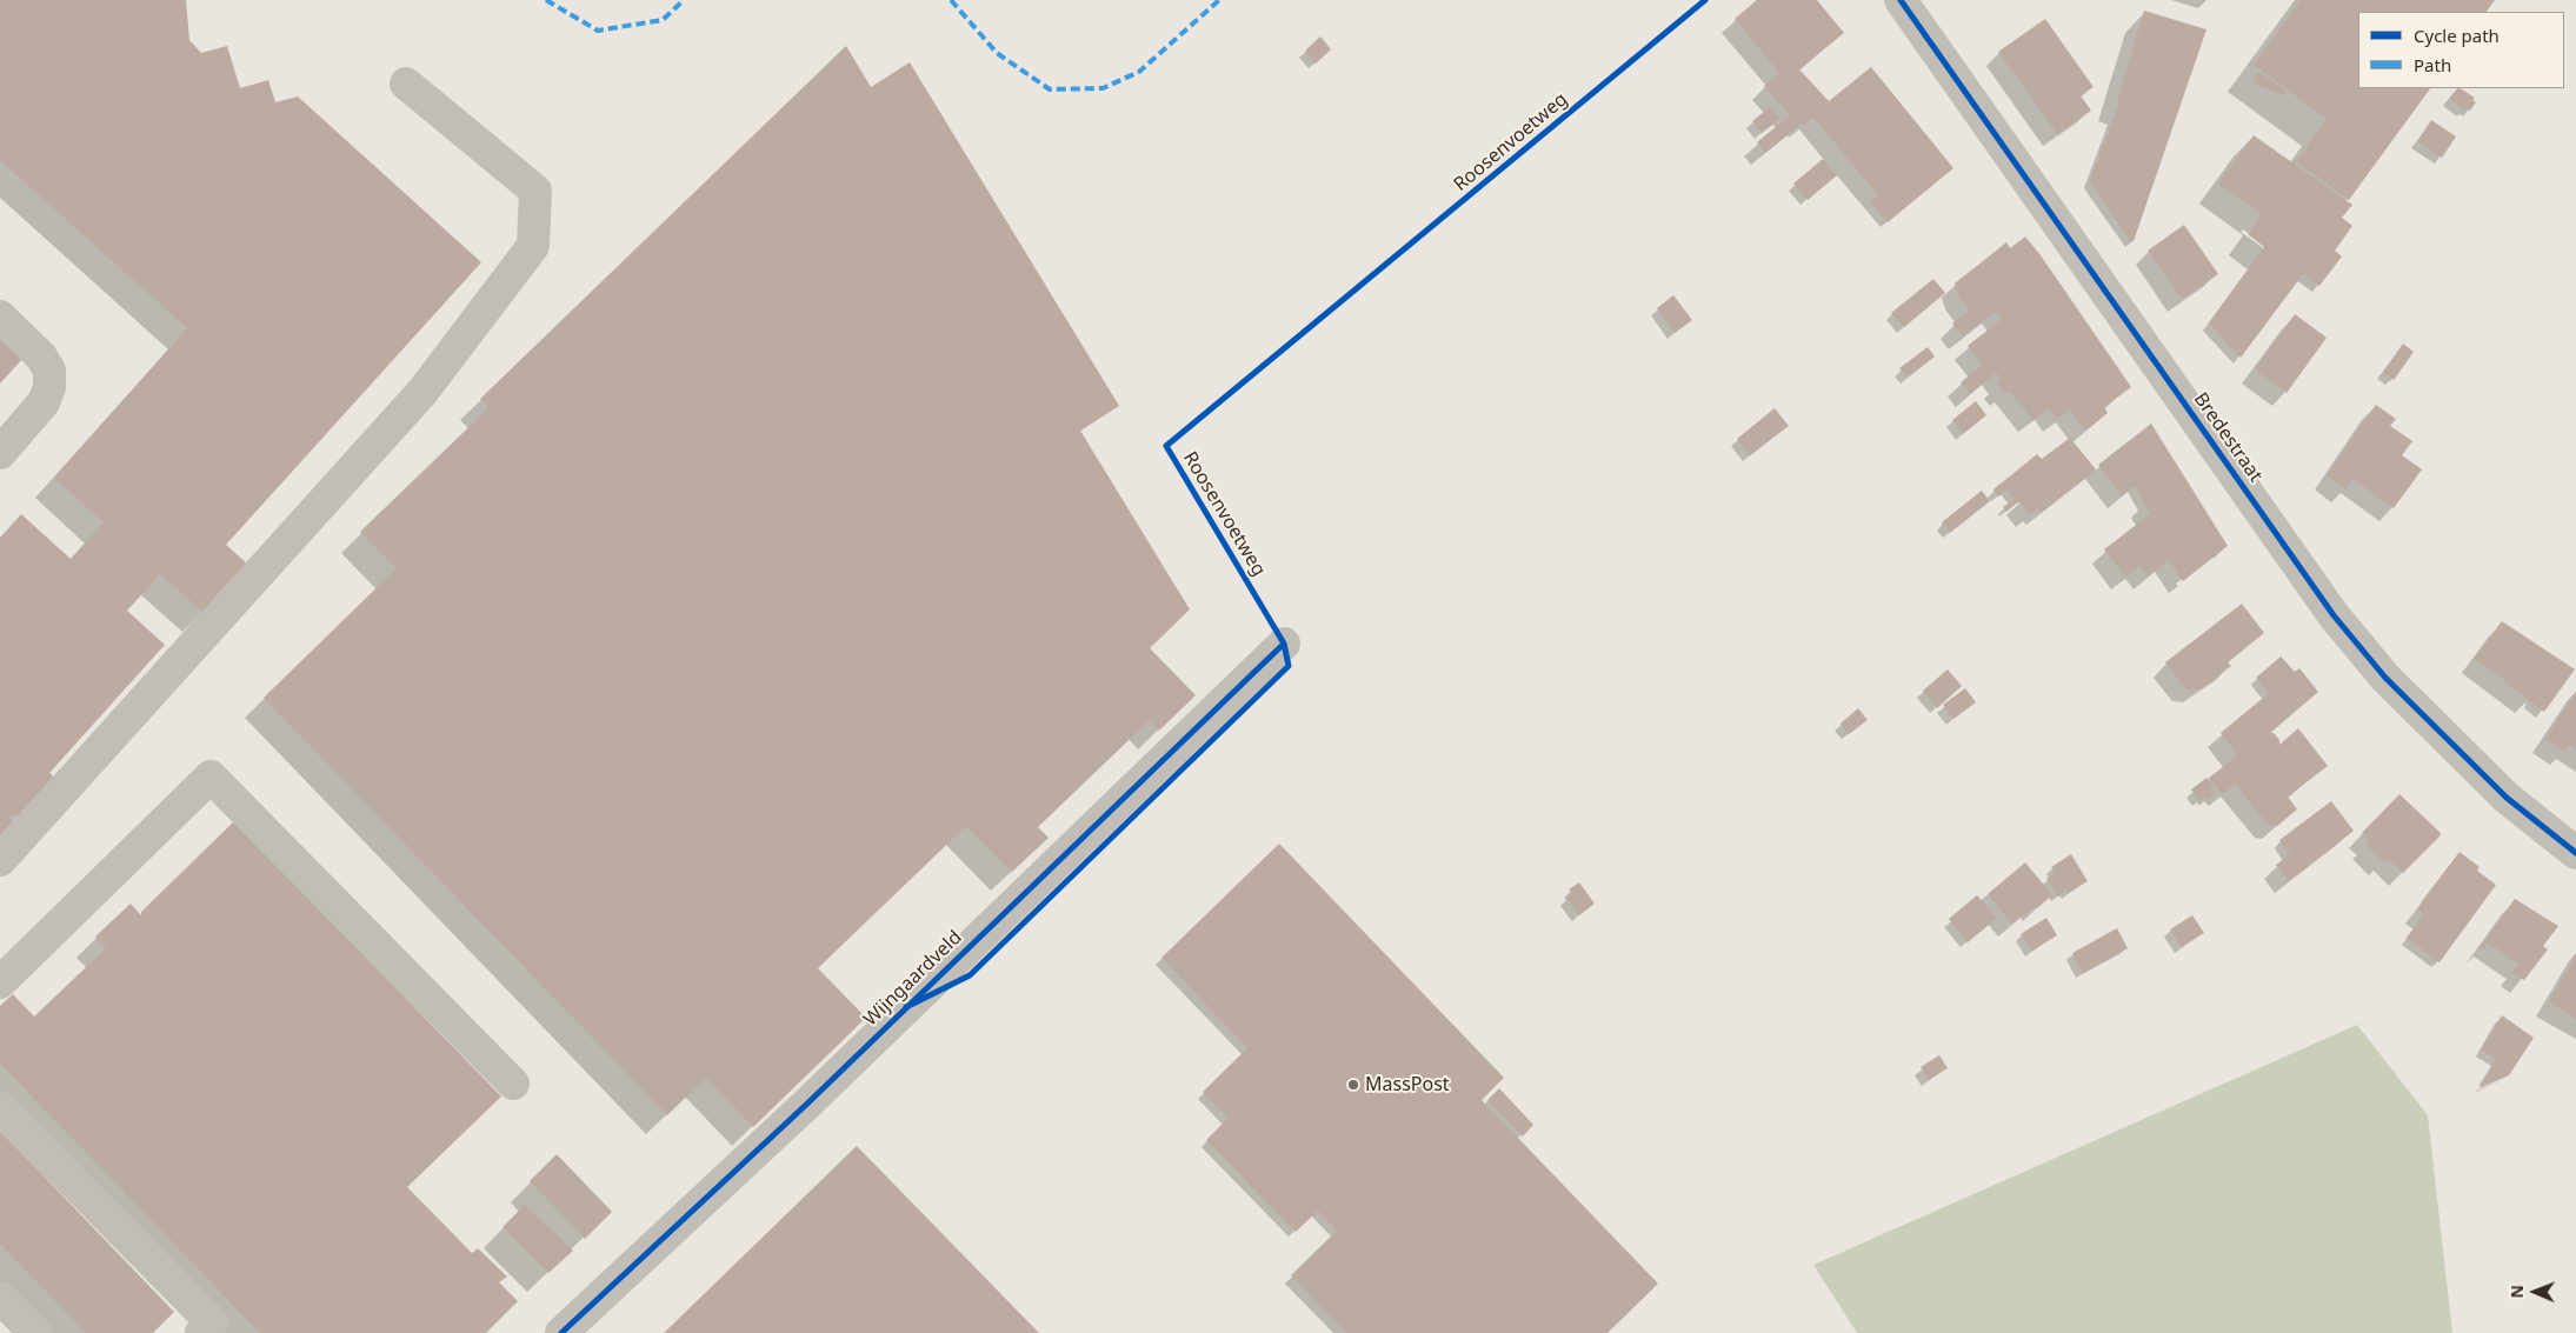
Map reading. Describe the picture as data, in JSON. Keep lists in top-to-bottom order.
{
  "streets": {
    "street": ["Bredestraat", "Wijngaardveld"],
    "cycle path": ["Roosenvoetweg"]
  },
  "places": ["MassPost"],
  "legend": ["Cycle path", "Path"],
  "north": "left"
}
